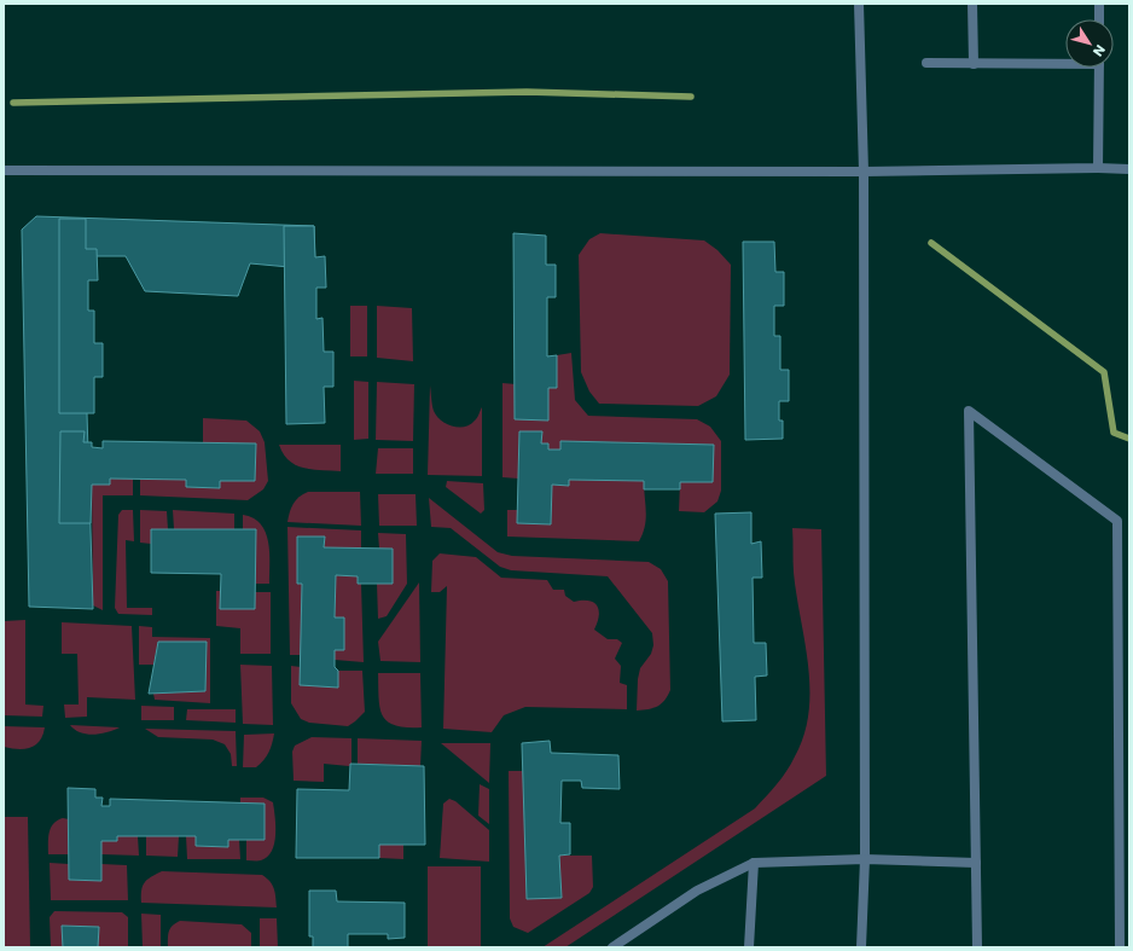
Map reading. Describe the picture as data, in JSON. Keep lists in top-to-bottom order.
{
  "north": "bottom right"
}
